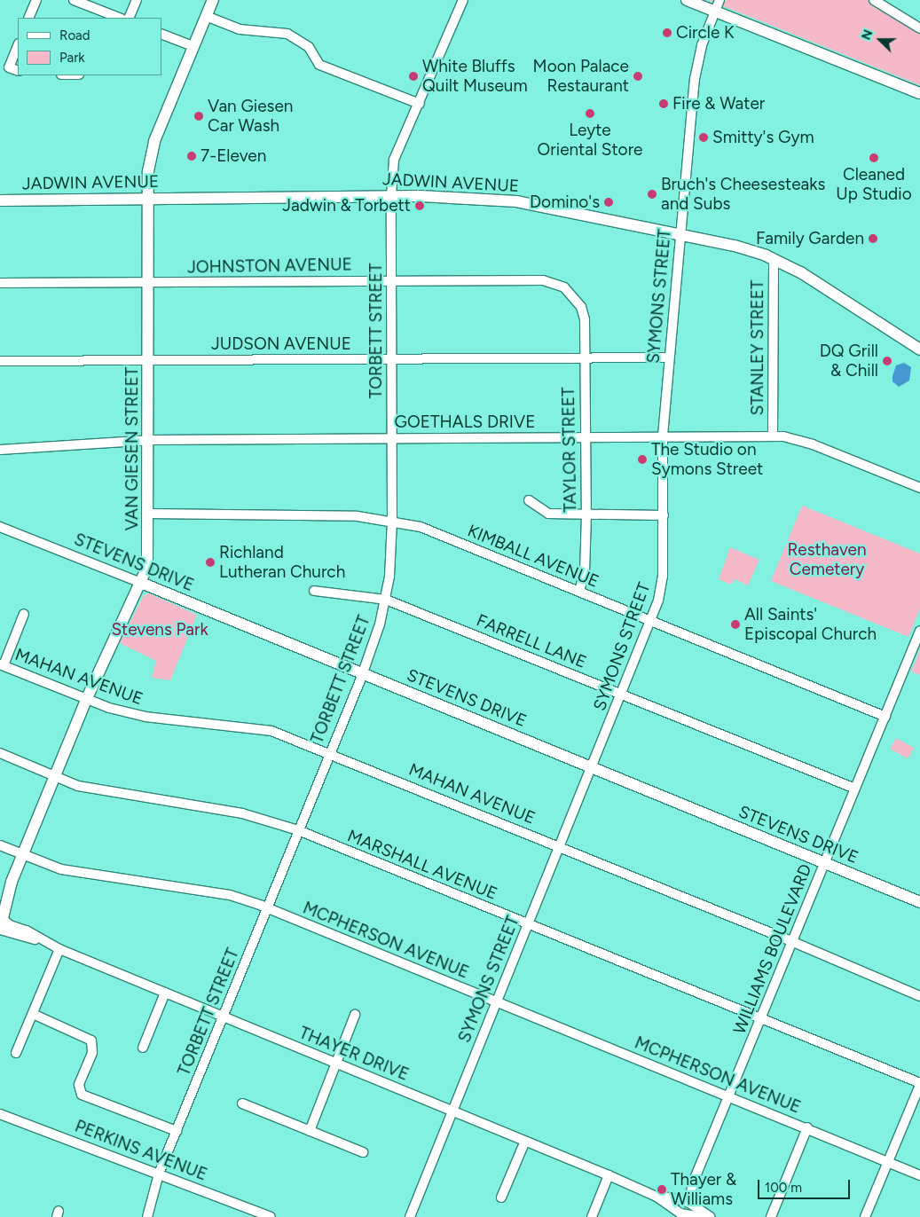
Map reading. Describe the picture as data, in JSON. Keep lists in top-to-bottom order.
{
  "streets": {
    "main road": ["JADWIN AVENUE", "VAN GIESEN STREET", "STEVENS DRIVE"],
    "street": [
      "JOHNSTON AVENUE",
      "SYMONS STREET",
      "TORBETT STREET",
      "JUDSON AVENUE",
      "STANLEY STREET",
      "GOETHALS DRIVE",
      "TAYLOR STREET",
      "KIMBALL AVENUE",
      "FARRELL LANE",
      "MAHAN AVENUE",
      "MARSHALL AVENUE",
      "MCPHERSON AVENUE",
      "WILLIAMS BOULEVARD",
      "THAYER DRIVE",
      "PERKINS AVENUE"
    ]
  },
  "crossings": [
    ["JADWIN AVENUE", "SYMONS STREET"],
    ["JADWIN AVENUE", "TORBETT STREET"],
    ["JADWIN AVENUE", "STANLEY STREET"],
    ["JADWIN AVENUE", "VAN GIESEN STREET"],
    ["JOHNSTON AVENUE", "TORBETT STREET"],
    ["JOHNSTON AVENUE", "VAN GIESEN STREET"],
    ["JOHNSTON AVENUE", "TAYLOR STREET"],
    ["SYMONS STREET", "JUDSON AVENUE"],
    ["SYMONS STREET", "GOETHALS DRIVE"],
    ["SYMONS STREET", "KIMBALL AVENUE"],
    ["SYMONS STREET", "STEVENS DRIVE"],
    ["SYMONS STREET", "FARRELL LANE"],
    ["SYMONS STREET", "MAHAN AVENUE"],
    ["SYMONS STREET", "MARSHALL AVENUE"],
    ["SYMONS STREET", "MCPHERSON AVENUE"],
    ["SYMONS STREET", "THAYER DRIVE"],
    ["TORBETT STREET", "JUDSON AVENUE"],
    ["TORBETT STREET", "GOETHALS DRIVE"],
    ["TORBETT STREET", "KIMBALL AVENUE"],
    ["TORBETT STREET", "STEVENS DRIVE"],
    ["TORBETT STREET", "FARRELL LANE"],
    ["TORBETT STREET", "MAHAN AVENUE"],
    ["TORBETT STREET", "MARSHALL AVENUE"],
    ["TORBETT STREET", "MCPHERSON AVENUE"],
    ["TORBETT STREET", "THAYER DRIVE"],
    ["TORBETT STREET", "PERKINS AVENUE"],
    ["JUDSON AVENUE", "VAN GIESEN STREET"],
    ["JUDSON AVENUE", "TAYLOR STREET"],
    ["STANLEY STREET", "GOETHALS DRIVE"],
    ["GOETHALS DRIVE", "VAN GIESEN STREET"],
    ["GOETHALS DRIVE", "TAYLOR STREET"],
    ["VAN GIESEN STREET", "KIMBALL AVENUE"],
    ["VAN GIESEN STREET", "STEVENS DRIVE"],
    ["VAN GIESEN STREET", "MAHAN AVENUE"],
    ["VAN GIESEN STREET", "MARSHALL AVENUE"],
    ["VAN GIESEN STREET", "MCPHERSON AVENUE"],
    ["VAN GIESEN STREET", "THAYER DRIVE"],
    ["TAYLOR STREET", "KIMBALL AVENUE"],
    ["KIMBALL AVENUE", "WILLIAMS BOULEVARD"],
    ["STEVENS DRIVE", "WILLIAMS BOULEVARD"],
    ["FARRELL LANE", "WILLIAMS BOULEVARD"],
    ["MAHAN AVENUE", "WILLIAMS BOULEVARD"],
    ["MARSHALL AVENUE", "WILLIAMS BOULEVARD"],
    ["MCPHERSON AVENUE", "WILLIAMS BOULEVARD"],
    ["WILLIAMS BOULEVARD", "THAYER DRIVE"]
  ],
  "parks": ["Resthaven Cemetery", "Stevens Park"],
  "places": [
    "Circle K",
    "White Bluffs Quilt Museum",
    "Moon Palace Restaurant",
    "Fire & Water",
    "Leyte Oriental Store",
    "Van Giesen Car Wash",
    "Smitty's Gym",
    "7-Eleven",
    "Cleaned Up Studio",
    "Bruch's Cheesesteaks and Subs",
    "Domino's",
    "Jadwin & Torbett",
    "Family Garden",
    "DQ Grill & Chill",
    "The Studio on Symons Street",
    "Richland Lutheran Church",
    "All Saints' Episcopal Church",
    "Thayer & Williams"
  ],
  "legend": ["Road", "Park"],
  "scale_bar": "100 m",
  "north": "left"
}
